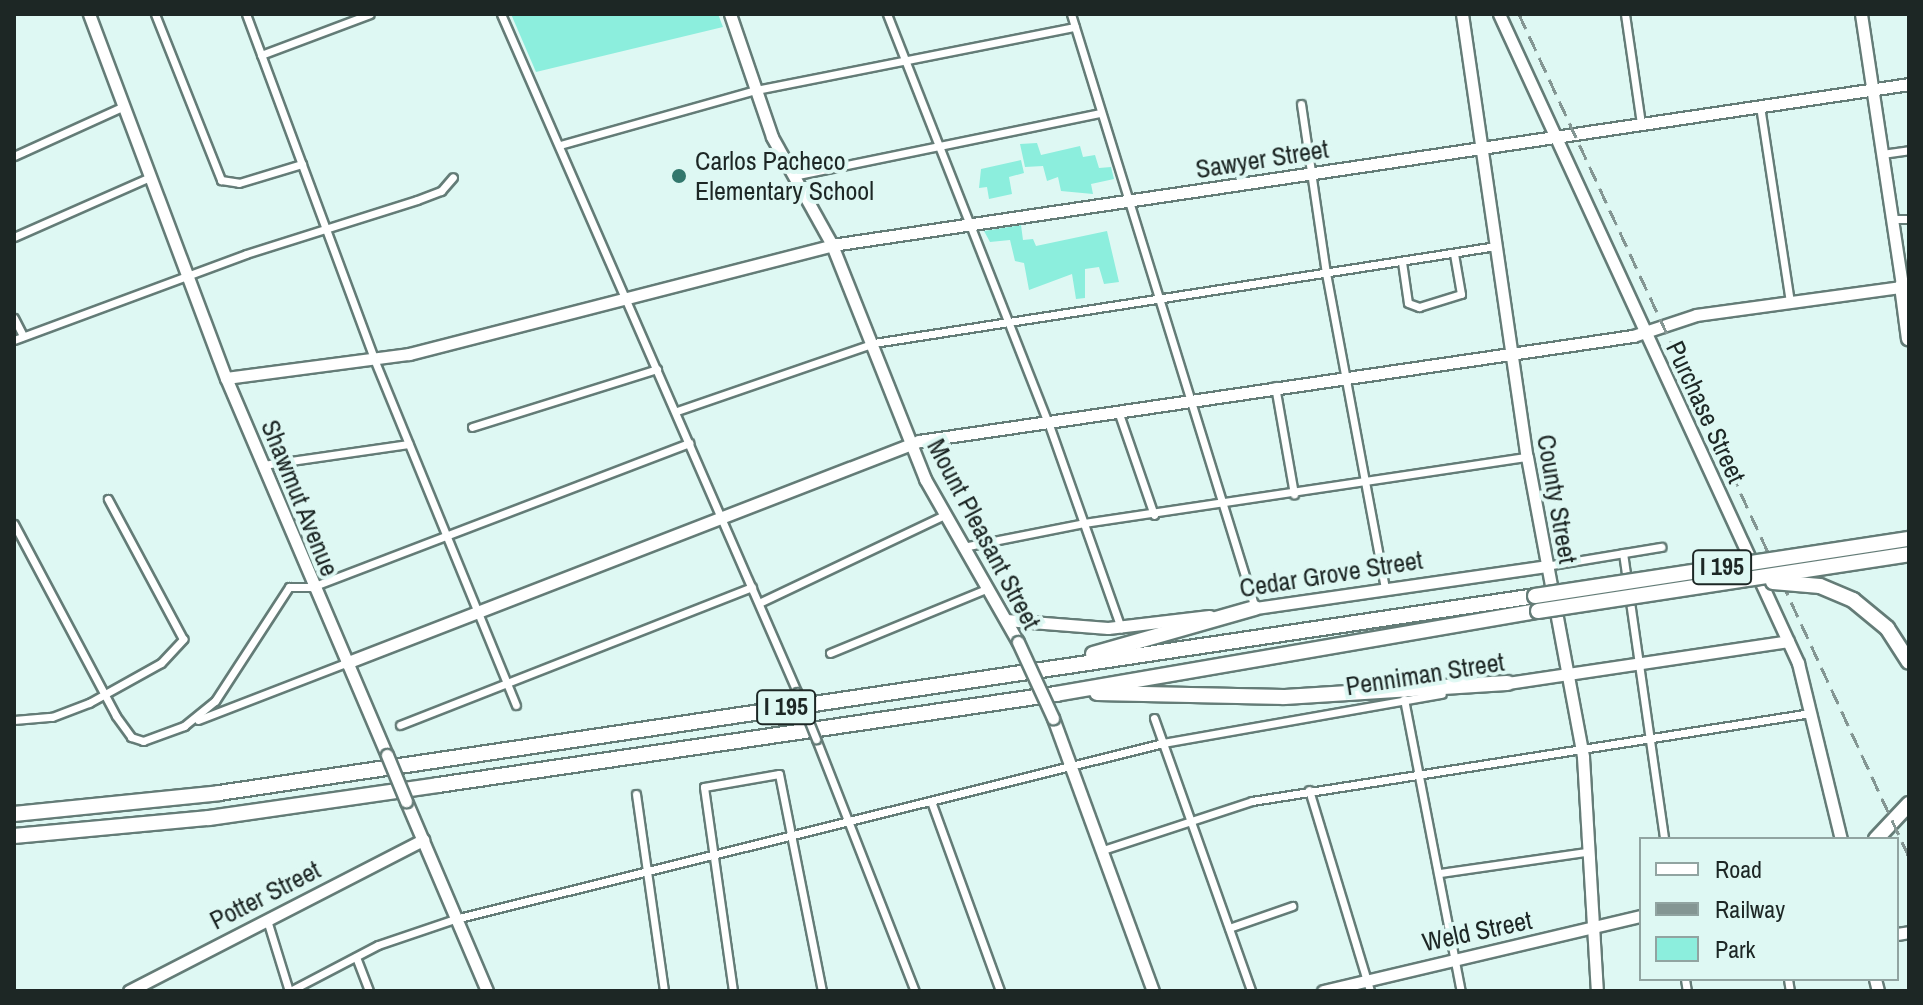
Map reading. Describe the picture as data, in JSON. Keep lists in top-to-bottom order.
{
  "streets": {
    "highway": ["I 195"],
    "main road": [
      "Sawyer Street",
      "Purchase Street",
      "Shawmut Avenue",
      "County Street",
      "Mount Pleasant Street",
      "Cedar Grove Street",
      "Penniman Street",
      "Potter Street",
      "Weld Street"
    ]
  },
  "crossings": [
    ["Sawyer Street", "Purchase Street"],
    ["Sawyer Street", "Shawmut Avenue"],
    ["Sawyer Street", "County Street"],
    ["Sawyer Street", "Mount Pleasant Street"],
    ["Purchase Street", "Penniman Street"],
    ["Shawmut Avenue", "Penniman Street"],
    ["Shawmut Avenue", "Potter Street"],
    ["County Street", "Cedar Grove Street"],
    ["County Street", "Penniman Street"],
    ["County Street", "Weld Street"],
    ["Mount Pleasant Street", "Cedar Grove Street"],
    ["Mount Pleasant Street", "Penniman Street"]
  ],
  "places": ["Carlos Pacheco Elementary School"],
  "legend": ["Road", "Railway", "Park"]
}
